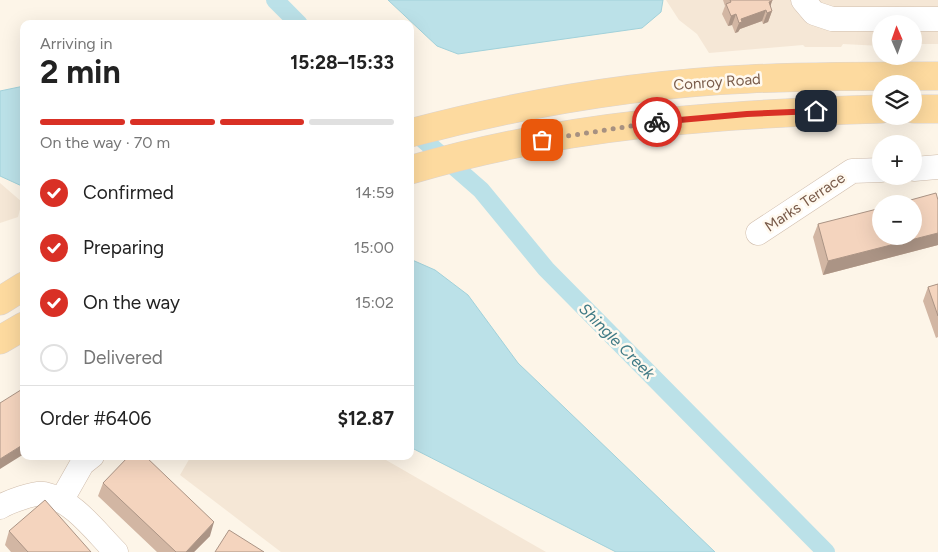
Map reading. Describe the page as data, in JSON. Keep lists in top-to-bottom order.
{
  "streets": {
    "main road": ["Conroy Road"],
    "lane": ["Marks Terrace"]
  },
  "water": ["Shingle Creek"],
  "north": "top",
  "page": {
    "map_buttons": ["+", "−"],
    "heading": ["2 min", "Arriving in", "15:28–15:33"],
    "panel": ["Order #6406", "$12.87"],
    "bar": "On the way · 70 m",
    "list": [
      ["Confirmed", "14:59"],
      ["Preparing", "15:00"],
      ["On the way", "15:02"],
      "Delivered"
    ]
  }
}
